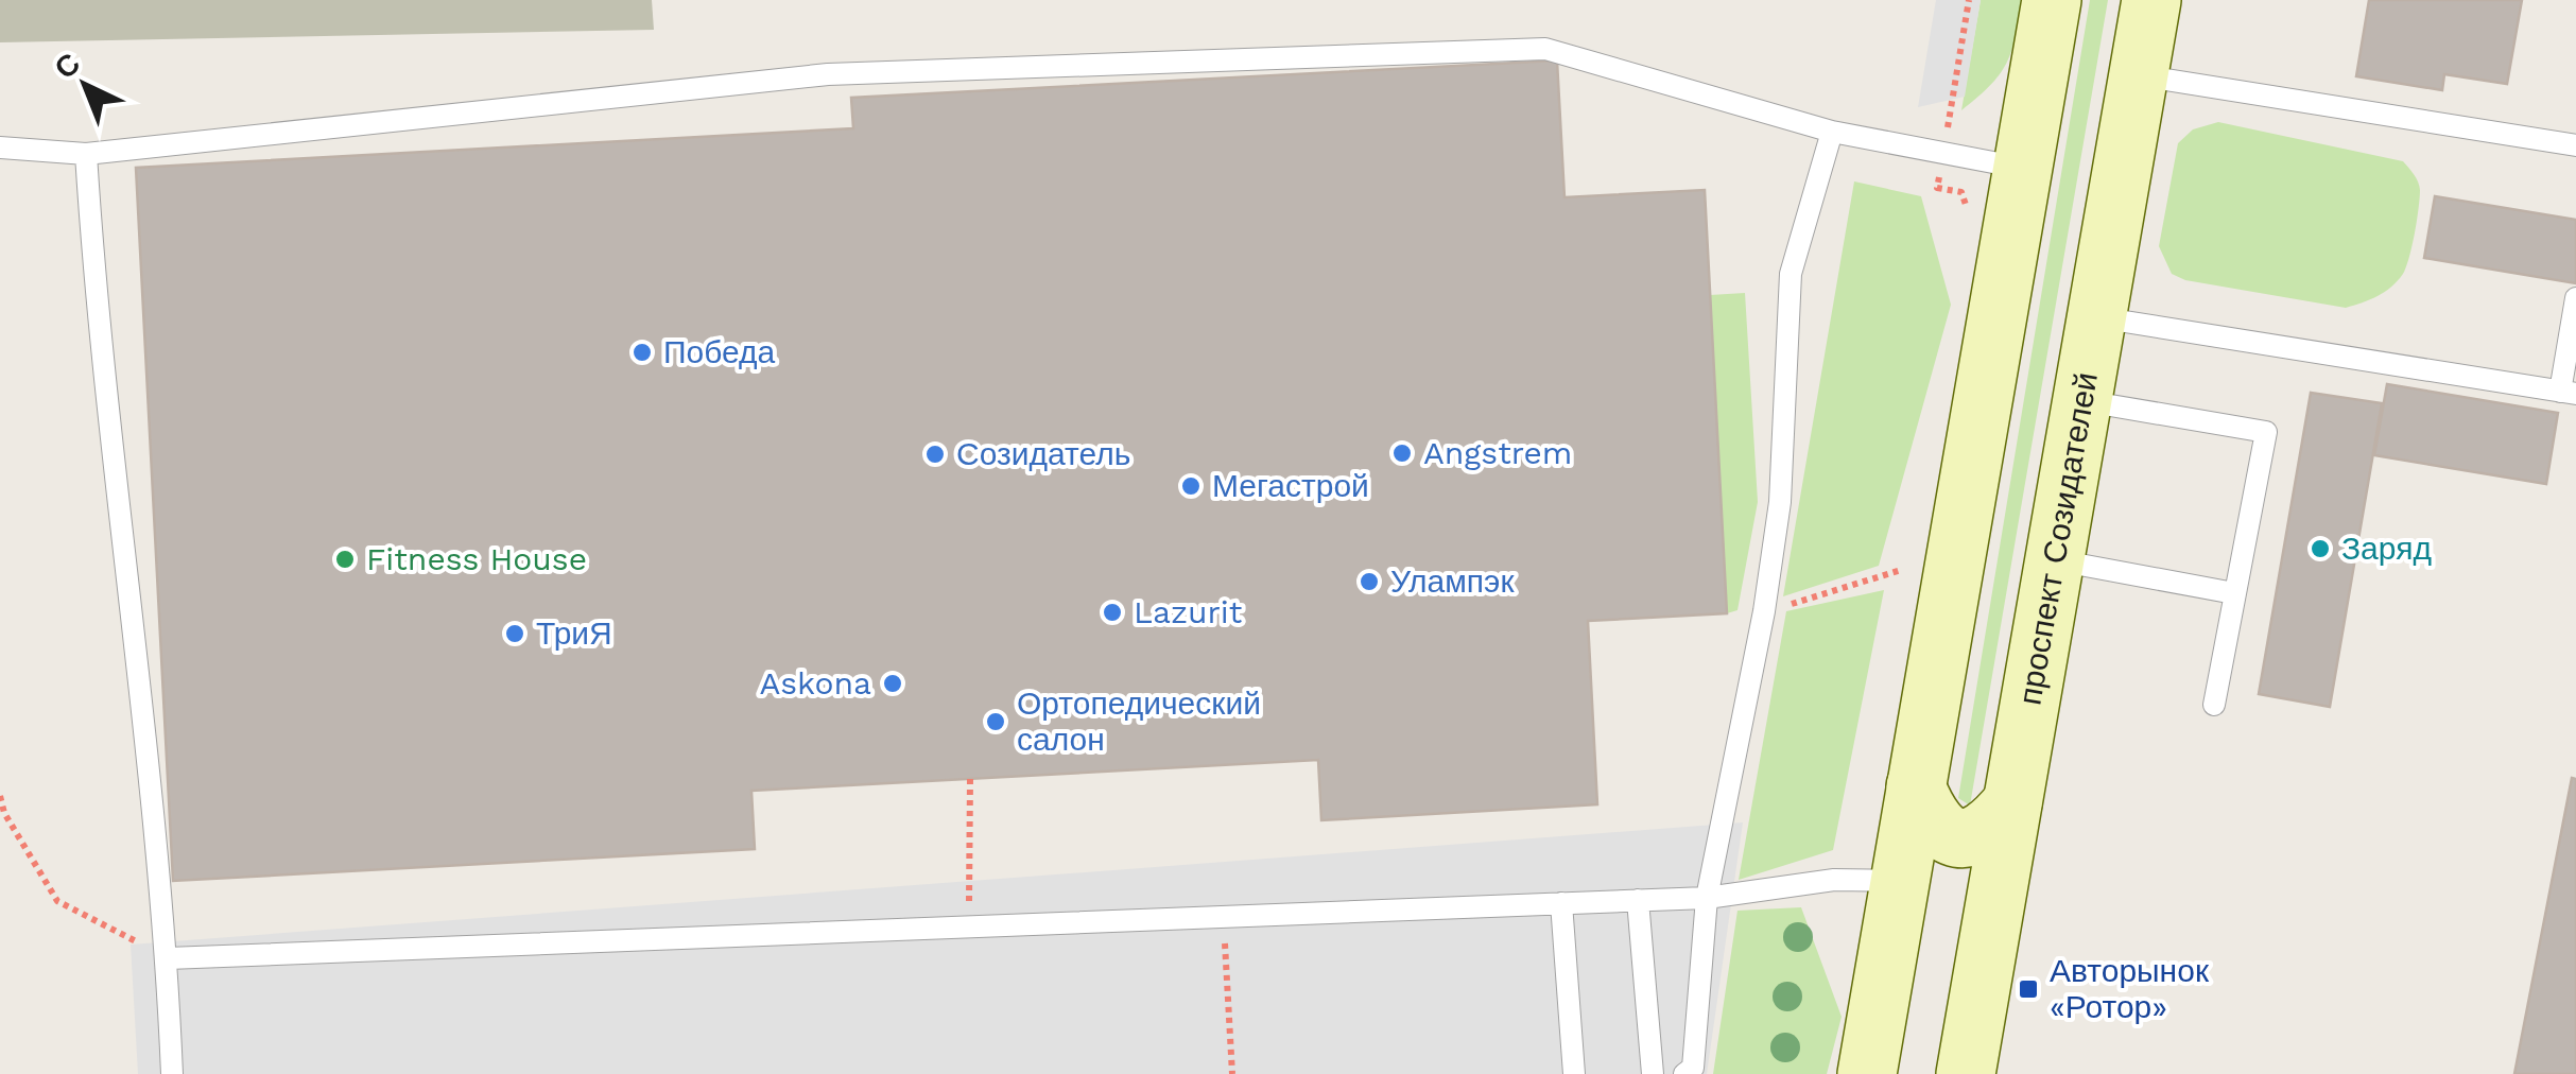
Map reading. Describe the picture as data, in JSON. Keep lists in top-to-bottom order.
{
  "streets": {
    "main road": ["проспект Созидателей"]
  },
  "places": {
    "other": [
      "Победа",
      "Angstrem",
      "Созидатель",
      "Мегастрой",
      "Заряд",
      "Fitness House",
      "Улампэк",
      "Lazurit",
      "ТриЯ",
      "Askona",
      "Ортопедический салон"
    ],
    "transit": ["Авторынок «Ротор»"]
  },
  "north": "top left"
}
